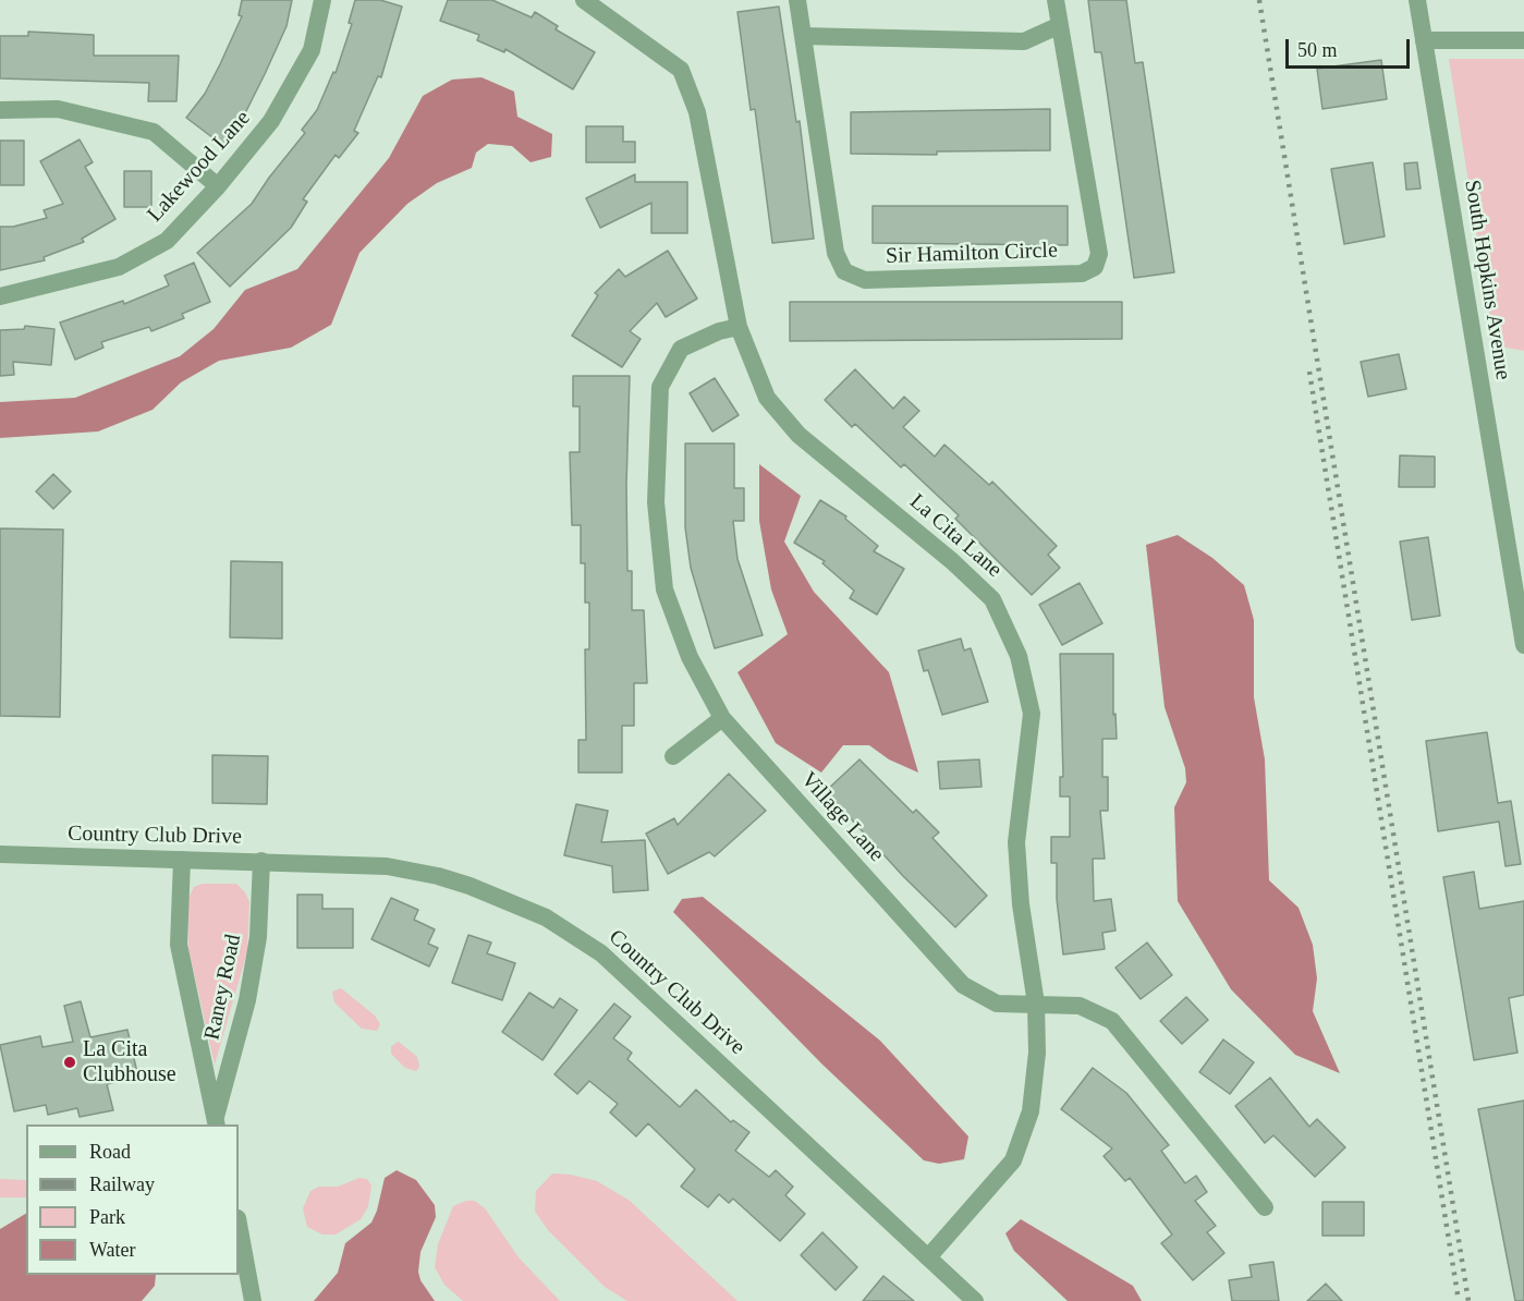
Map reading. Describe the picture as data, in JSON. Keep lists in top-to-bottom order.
{
  "streets": {
    "street": [
      "Lakewood Lane",
      "Sir Hamilton Circle",
      "South Hopkins Avenue",
      "La Cita Lane",
      "Village Lane",
      "Country Club Drive",
      "Raney Road"
    ]
  },
  "crossings": [
    ["La Cita Lane", "Village Lane"],
    ["La Cita Lane", "Country Club Drive"],
    ["Country Club Drive", "Raney Road"]
  ],
  "places": ["La Cita Clubhouse"],
  "legend": [
    "Road",
    "Railway",
    "Park",
    "Water"
  ],
  "scale_bar": "50 m"
}
